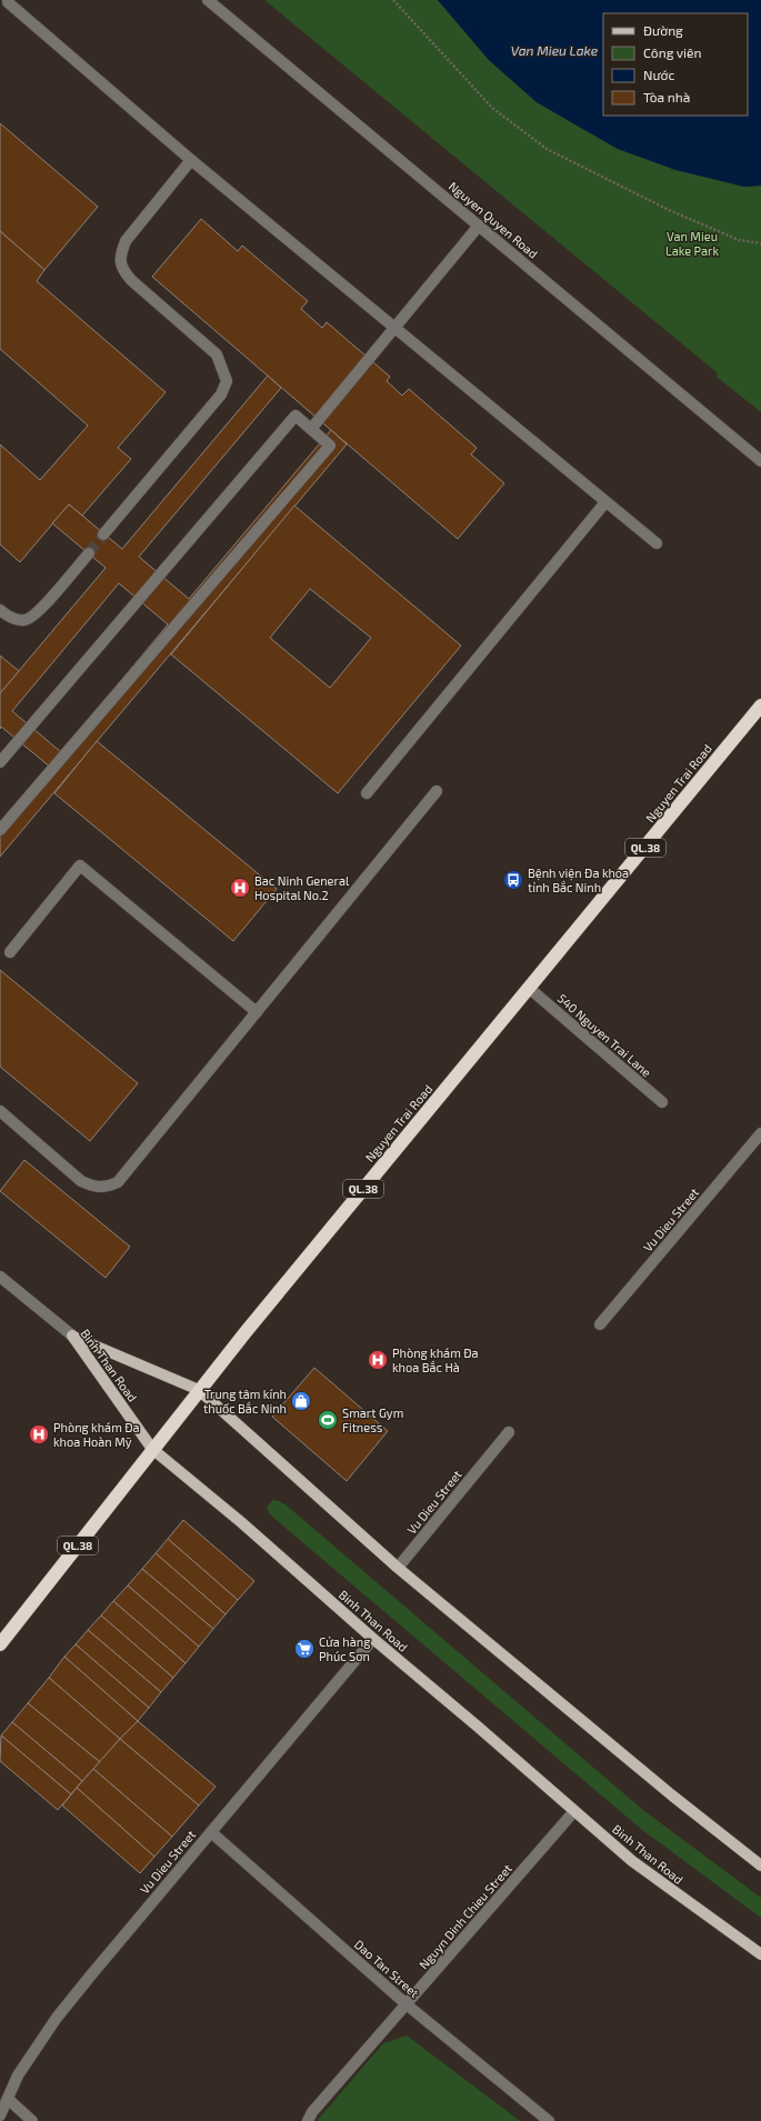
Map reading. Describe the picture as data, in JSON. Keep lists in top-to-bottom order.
{
  "streets": {
    "highway": ["Nguyen Trai Road", "QL.38"],
    "main road": ["Binh Than Road"],
    "street": [
      "Nguyen Quyen Road",
      "540 Nguyen Trai Lane",
      "Vu Dieu Street",
      "Nguyn Dinh Chieu Street",
      "Dao Tan Street"
    ]
  },
  "crossings": [
    ["Nguyen Trai Road", "540 Nguyen Trai Lane"],
    ["Nguyen Trai Road", "Binh Than Road"],
    ["Vu Dieu Street", "Binh Than Road"],
    ["Vu Dieu Street", "Dao Tan Street"],
    ["Binh Than Road", "Nguyn Dinh Chieu Street"],
    ["Nguyn Dinh Chieu Street", "Dao Tan Street"]
  ],
  "water": ["Van Mieu Lake"],
  "parks": ["Van Mieu Lake Park"],
  "places": {
    "bus stop": ["Bệnh viện Đa khoa tỉnh Bắc Ninh"],
    "hospital": ["Bac Ninh General Hospital No.2", "Phòng khám Đa khoa Bắc Hà", "Phòng khám Đa khoa Hoàn Mỹ"],
    "shop": ["Trung tâm kính thuốc Bắc Ninh"],
    "sports": ["Smart Gym Fitness"],
    "supermarket": ["Cửa hàng Phúc Sơn"]
  },
  "legend": [
    "Đường",
    "Công viên",
    "Nước",
    "Tòa nhà"
  ]
}
